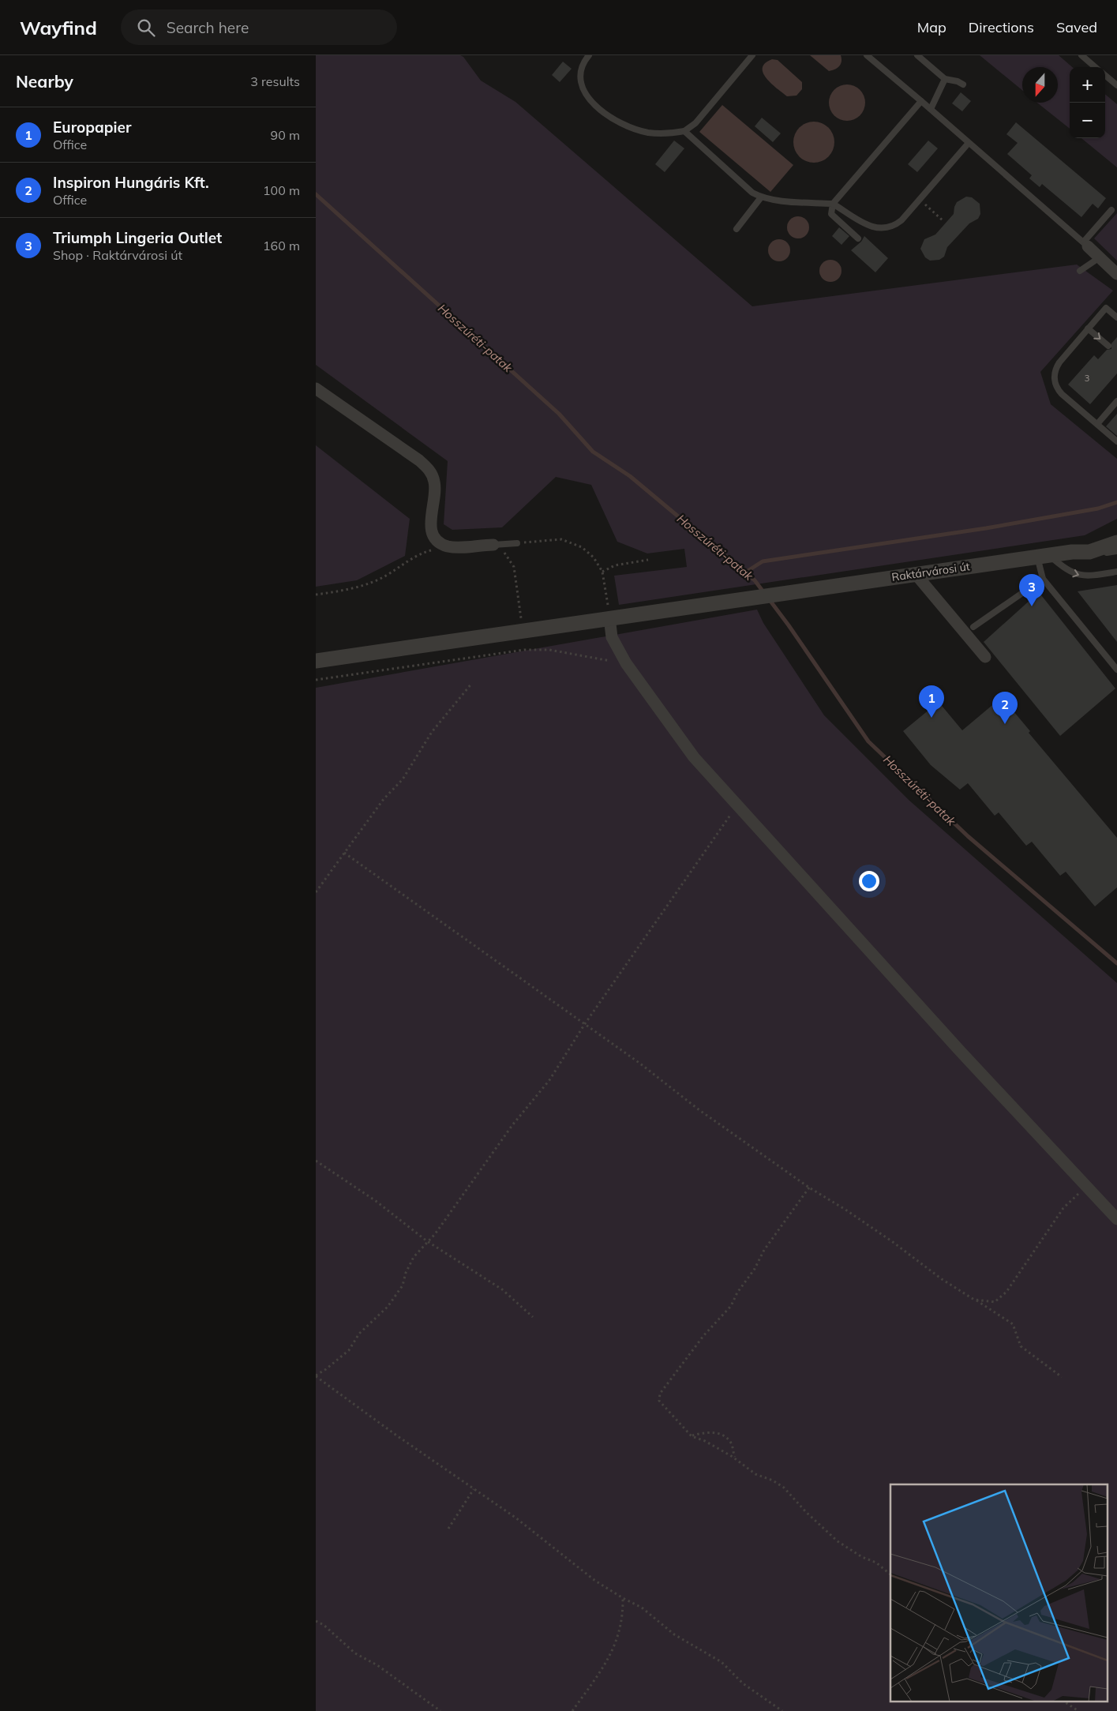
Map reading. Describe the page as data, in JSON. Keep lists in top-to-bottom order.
{
  "streets": {
    "street": ["Raktárvárosi út"]
  },
  "water": ["Hosszúréti-patak"],
  "house_numbers": ["3"],
  "north": "bottom",
  "page": {
    "header": "Wayfind",
    "search": "Search here",
    "nav": ["Map", "Directions", "Saved"],
    "heading": ["Nearby", "3 results"],
    "map_buttons": ["+", "−"],
    "list": [
      {
        "mark": "1",
        "name": "Europapier",
        "note": "Office",
        "value": "90 m"
      },
      {
        "mark": "2",
        "name": "Inspiron Hungáris Kft.",
        "note": "Office",
        "value": "100 m"
      },
      {
        "mark": "3",
        "name": "Triumph Lingeria Outlet",
        "note": "Shop · Raktárvárosi út",
        "value": "160 m"
      }
    ],
    "pins": ["3", "1", "2"]
  }
}
